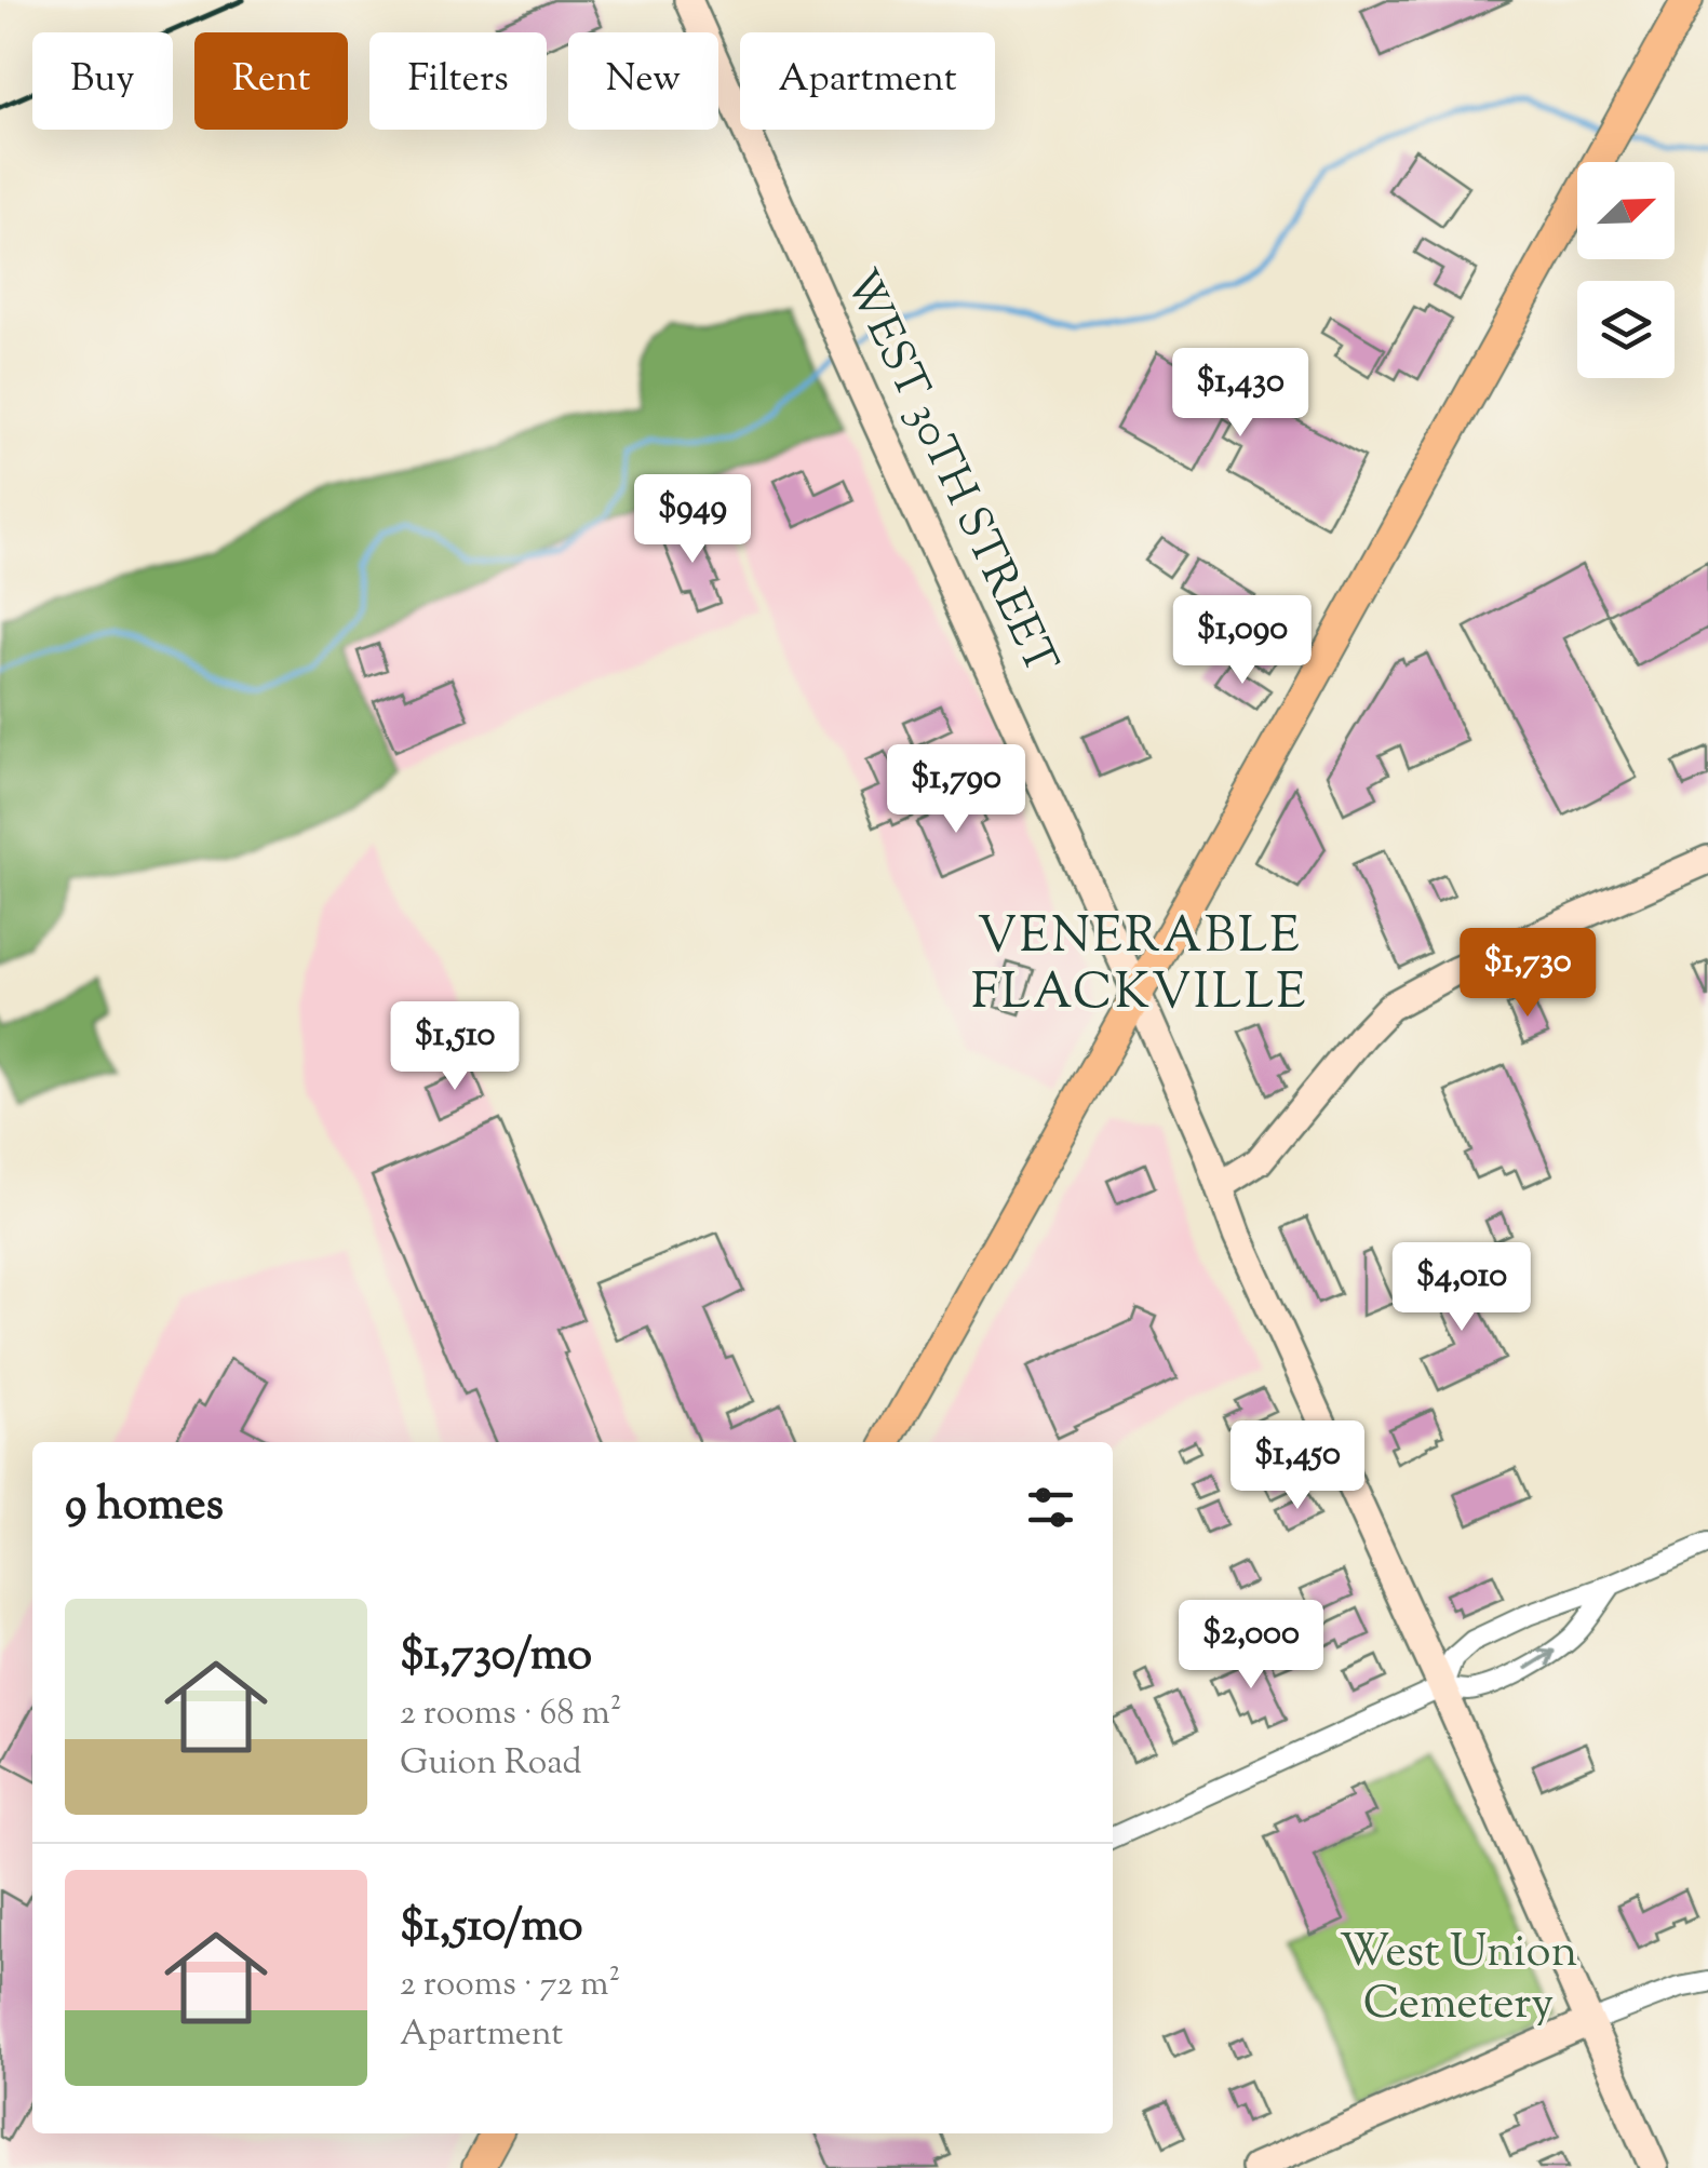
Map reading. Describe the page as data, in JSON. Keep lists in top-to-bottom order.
{
  "streets": {
    "main road": ["WEST 30TH STREET"]
  },
  "districts": ["VENERABLE FLACKVILLE"],
  "parks": ["West Union Cemetery"],
  "north": "top right",
  "page": {
    "chip": [
      "Buy",
      "Rent",
      "Filters",
      "New",
      "Apartment"
    ],
    "price": [
      "$1,430",
      "$949",
      "$1,090",
      "$1,790",
      "$1,730",
      "$1,510",
      "$4,010",
      "$1,450",
      "$2,000"
    ],
    "heading": "9 homes",
    "list": [
      {
        "name": "$1,730/mo",
        "note": "2 rooms · 68 m² · Guion Road"
      },
      {
        "name": "$1,510/mo",
        "note": "2 rooms · 72 m² · Apartment"
      }
    ]
  }
}
